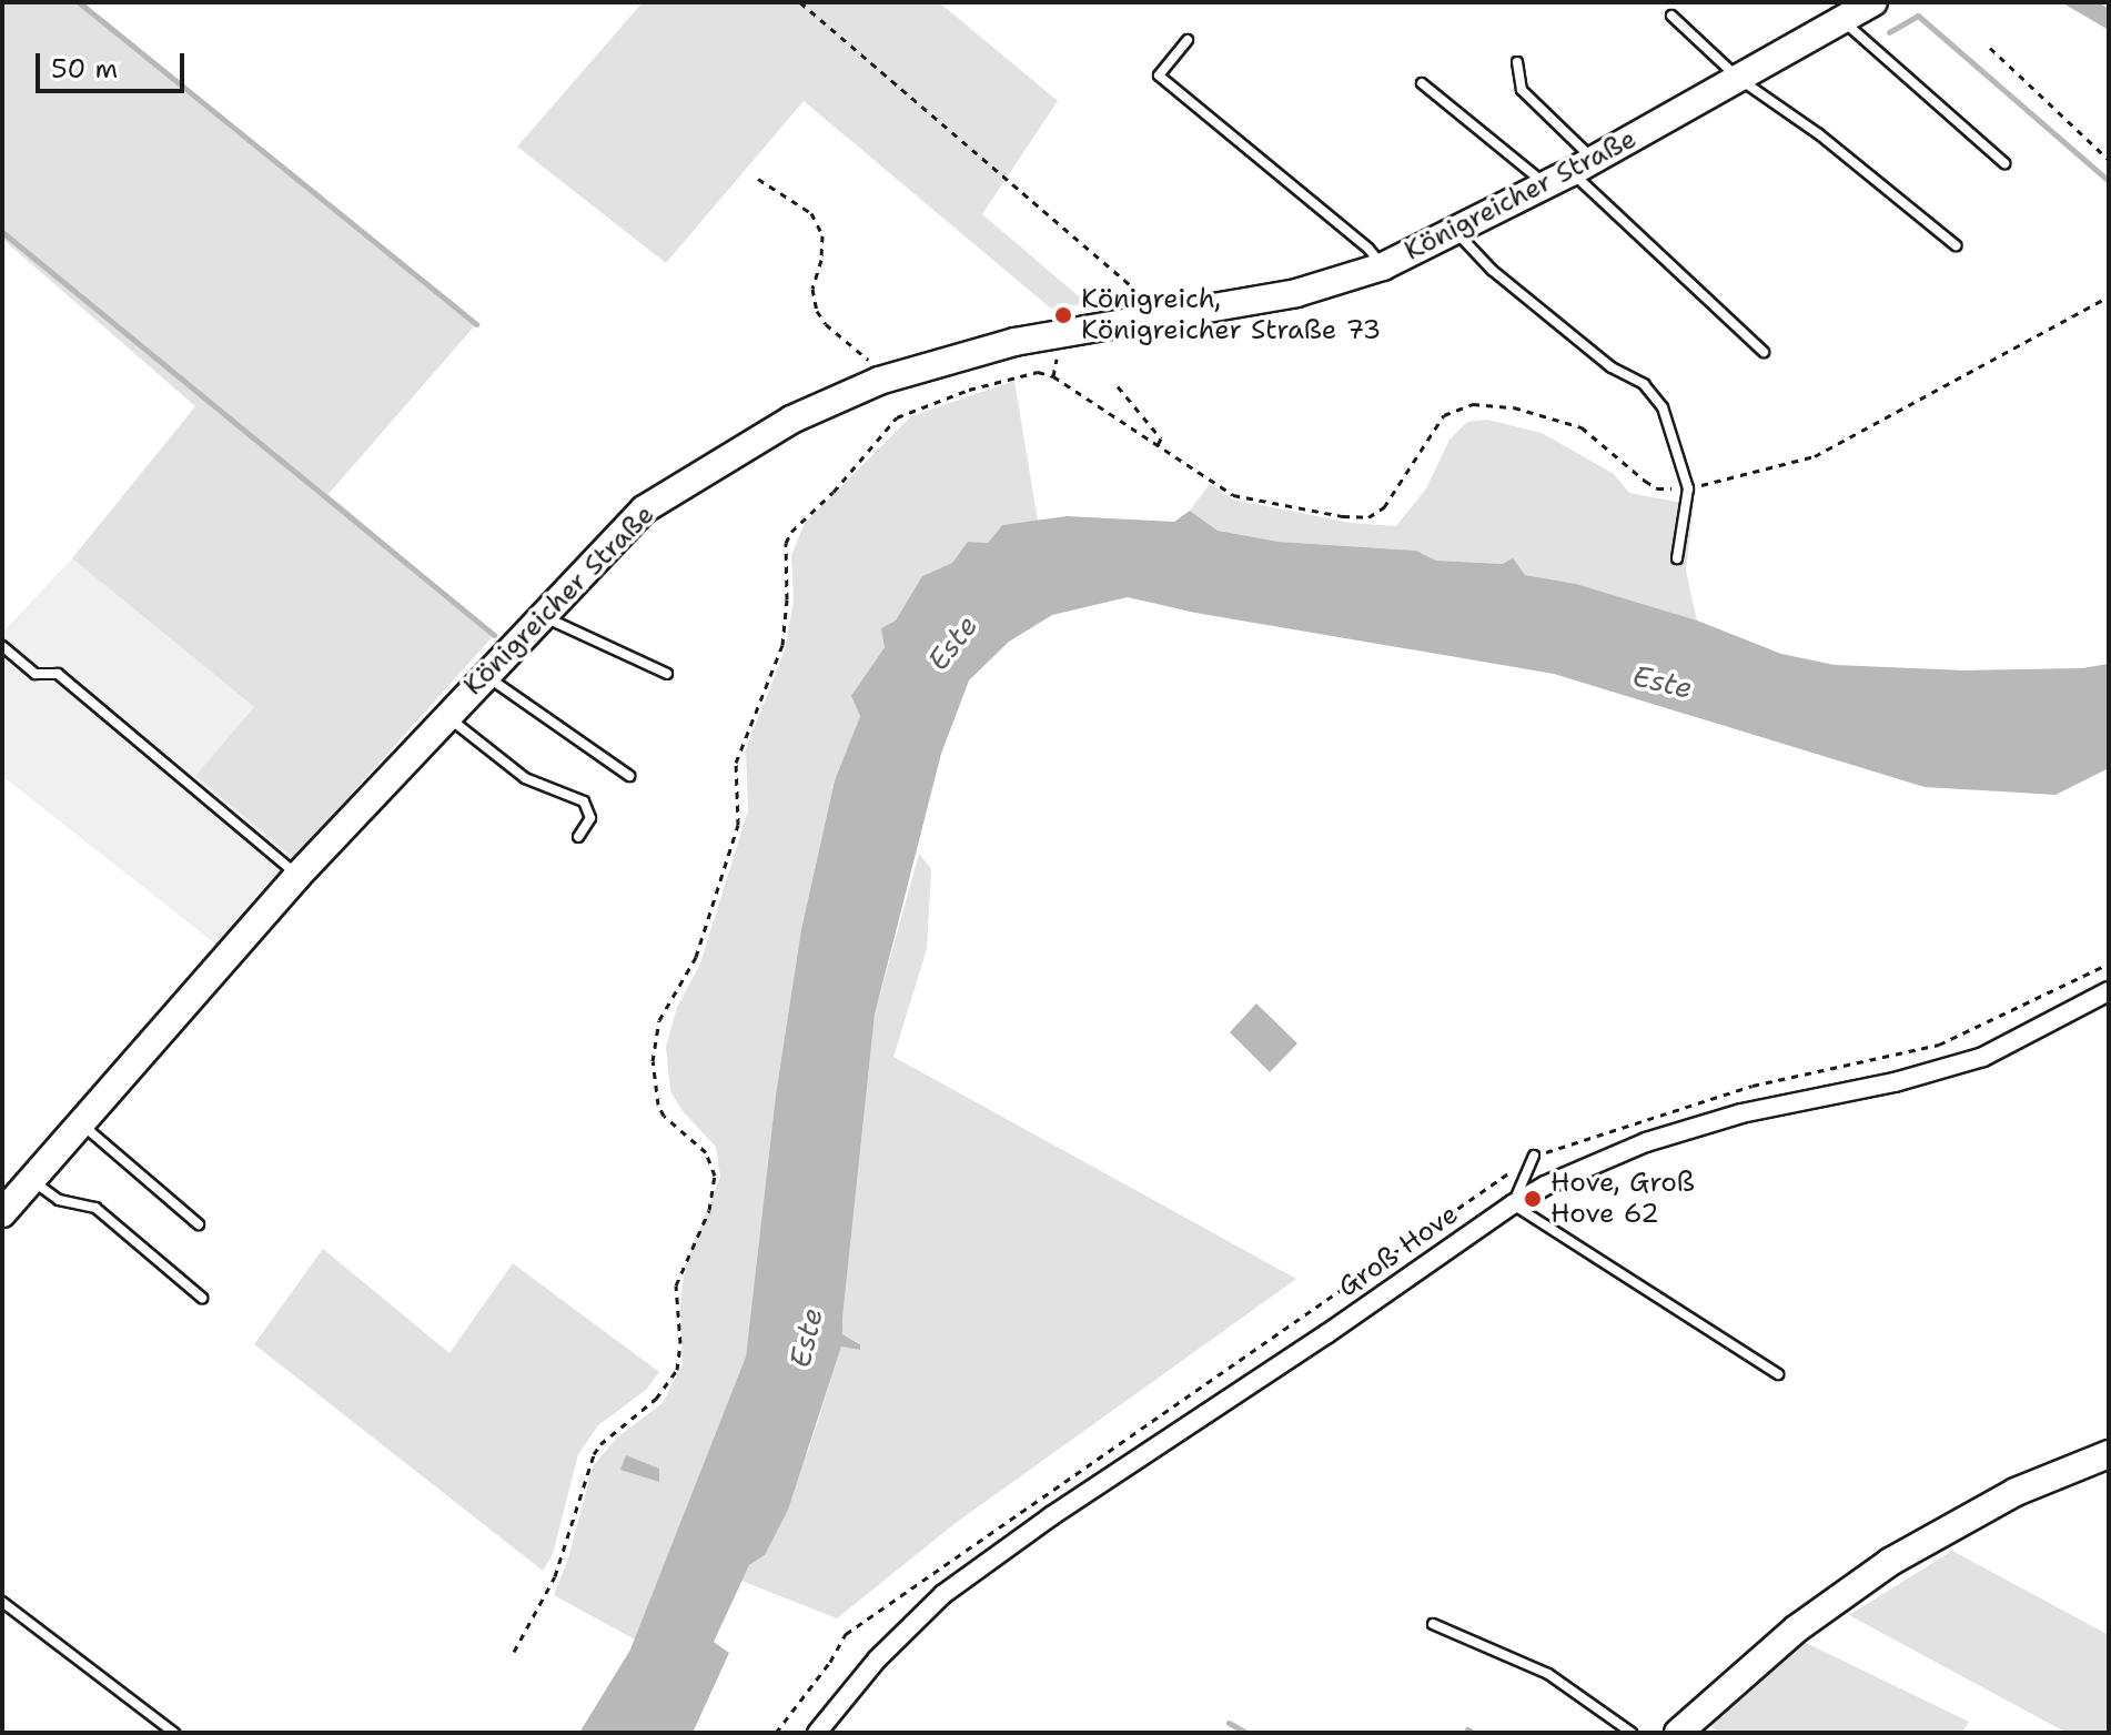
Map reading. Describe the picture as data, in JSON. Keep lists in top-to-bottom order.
{
  "streets": {
    "street": ["Königreicher Straße", "Groß Hove"]
  },
  "water": ["Este"],
  "places": ["Königreich, Königreicher Straße 73", "Hove, Groß Hove 62"],
  "scale_bar": "50 m"
}
